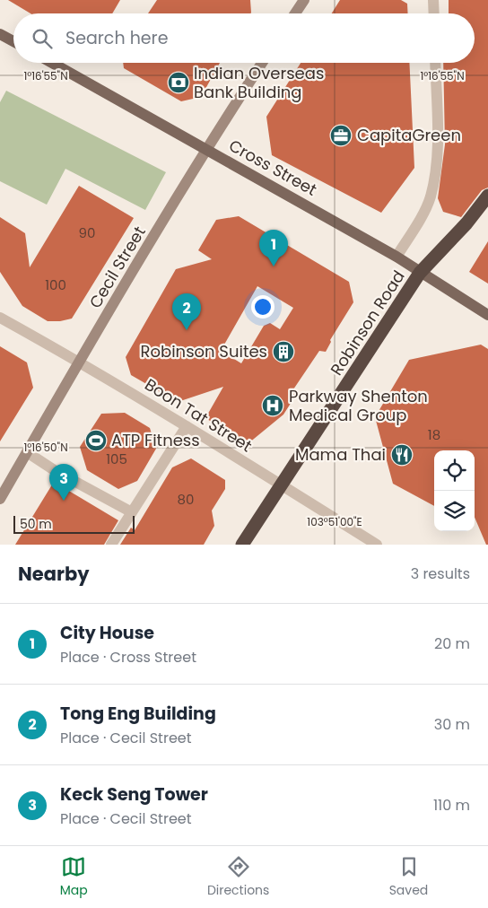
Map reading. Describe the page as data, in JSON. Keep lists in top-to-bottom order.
{
  "streets": {
    "highway": ["Robinson Road"],
    "main road": ["Cross Street", "Cecil Street"],
    "street": ["Boon Tat Street"]
  },
  "crossings": [
    ["Cross Street", "Cecil Street"],
    ["Cross Street", "Robinson Road"],
    ["Cecil Street", "Boon Tat Street"],
    ["Robinson Road", "Boon Tat Street"]
  ],
  "places": {
    "bank": ["Indian Overseas Bank Building"],
    "office": ["CapitaGreen"],
    "building": ["Robinson Suites"],
    "hospital": ["Parkway Shenton Medical Group"],
    "sports": ["ATP Fitness"],
    "restaurant": ["Mama Thai"]
  },
  "house_numbers": [
    "90",
    "100",
    "18",
    "105",
    "80"
  ],
  "scale_bar": "50 m",
  "page": {
    "search": "Search here",
    "pins": ["1", "2", "3"],
    "scale": "50 m",
    "heading": ["Nearby", "3 results"],
    "list": [
      {
        "mark": "1",
        "name": "City House",
        "note": "Place · Cross Street",
        "value": "20 m"
      },
      {
        "mark": "2",
        "name": "Tong Eng Building",
        "note": "Place · Cecil Street",
        "value": "30 m"
      },
      {
        "mark": "3",
        "name": "Keck Seng Tower",
        "note": "Place · Cecil Street",
        "value": "110 m"
      }
    ],
    "nav": ["Map", "Directions", "Saved"]
  },
  "coordinates": ["1°16'55\"N", "1°16'50\"N", "103°51'00\"E"]
}
